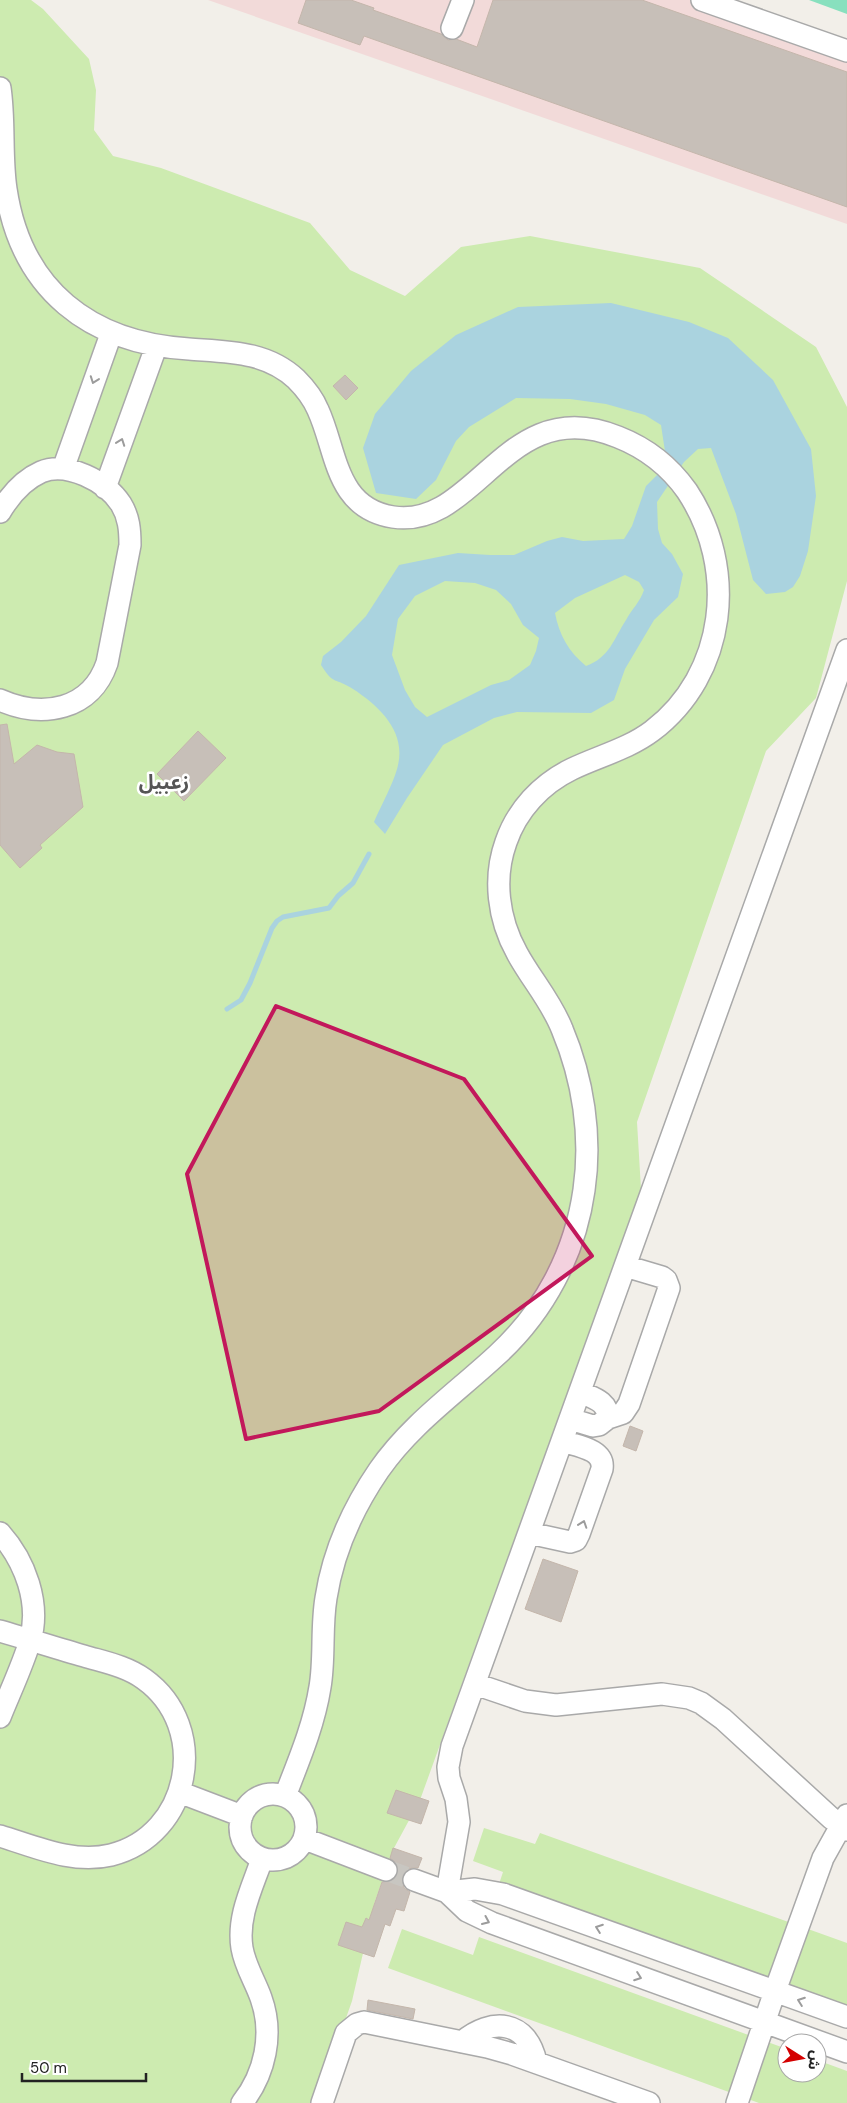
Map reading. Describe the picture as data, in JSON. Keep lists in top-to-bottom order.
{
  "districts": ["زعبيل"],
  "scale_bar": "50 m",
  "north": "right"
}
